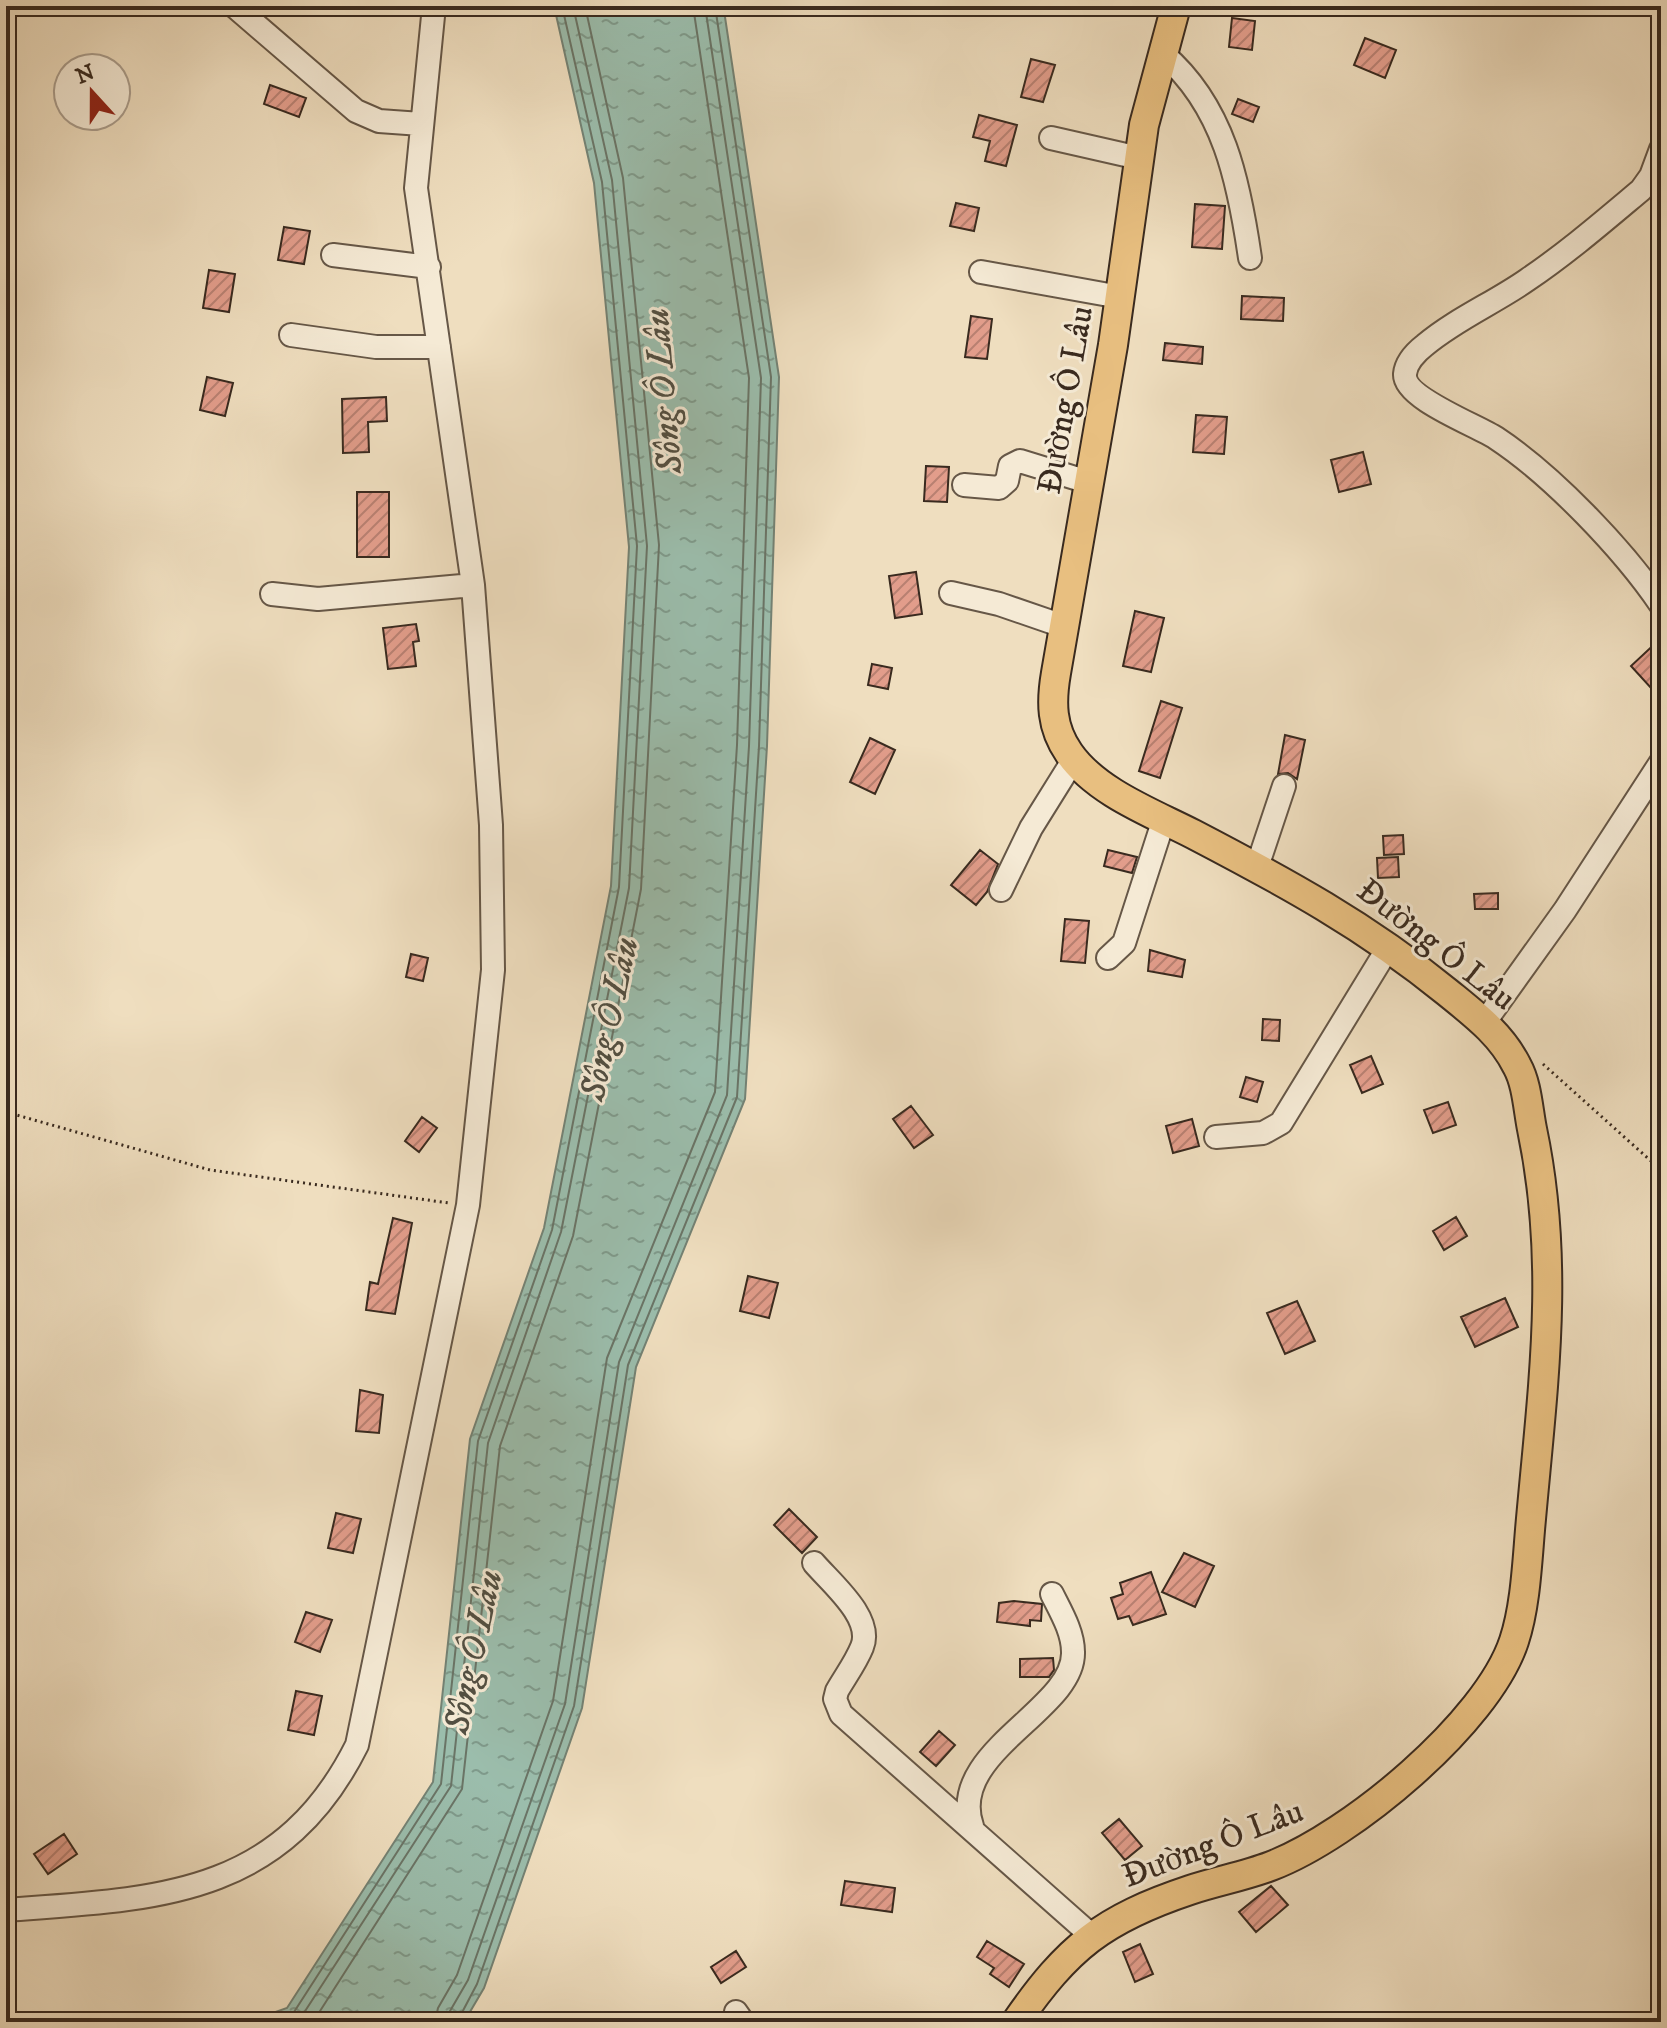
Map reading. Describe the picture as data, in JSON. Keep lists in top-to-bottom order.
{
  "streets": {
    "main road": ["Đường Ô Lâu"]
  },
  "water": ["Sông Ô Lâu"],
  "north": "top"
}
